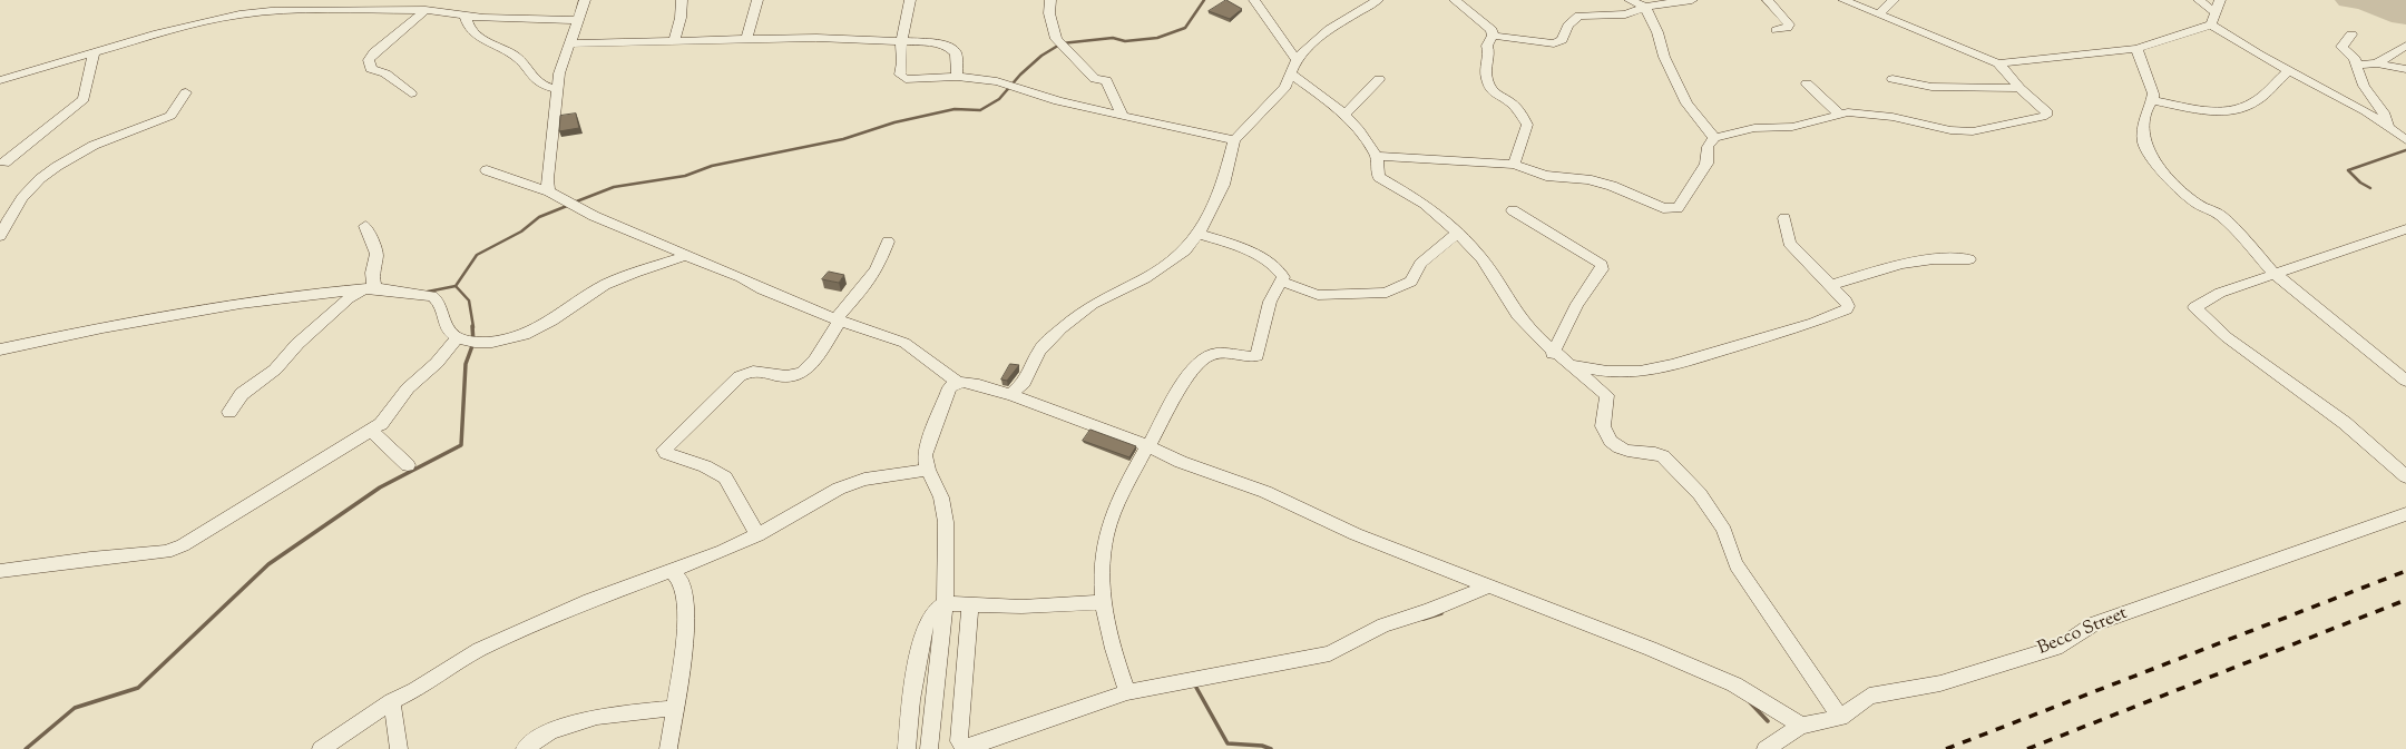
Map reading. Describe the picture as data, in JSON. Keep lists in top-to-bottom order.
{
  "streets": {
    "street": ["Becco Street"]
  }
}
